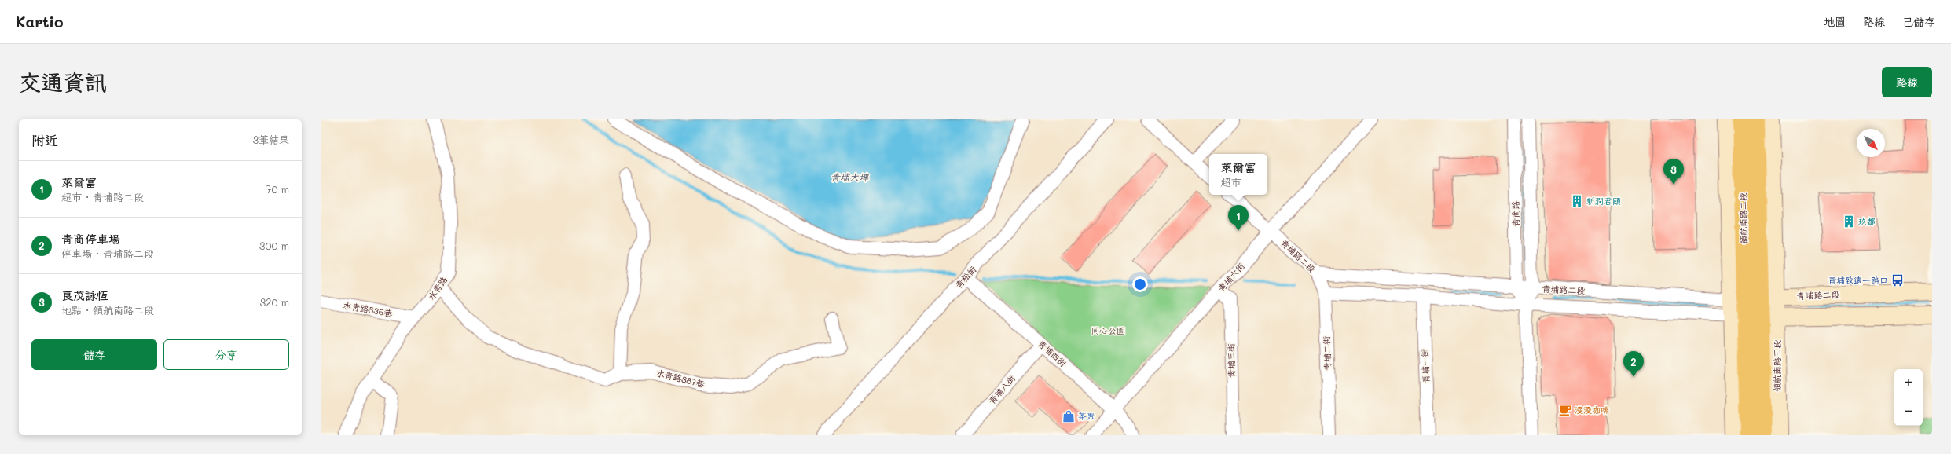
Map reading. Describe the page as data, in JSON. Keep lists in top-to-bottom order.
{
  "streets": {
    "main road": ["領航南路二段", "領航南路三段"],
    "street": [
      "青商路",
      "青埔路二段",
      "青松街",
      "青埔六街",
      "水青路",
      "水青路536巷",
      "青埔四街",
      "青埔二街",
      "青埔三街",
      "青埔一街",
      "水青路387巷",
      "青埔八街"
    ]
  },
  "crossings": [
    ["青商路", "青埔路二段"],
    ["領航南路二段", "青埔路二段"],
    ["領航南路二段", "領航南路三段"],
    ["青埔路二段", "青埔六街"],
    ["青埔路二段", "青埔二街"],
    ["青埔路二段", "青埔一街"],
    ["青埔路二段", "領航南路三段"],
    ["青松街", "青埔四街"],
    ["青埔六街", "青埔四街"],
    ["青埔六街", "青埔三街"],
    ["水青路", "水青路536巷"],
    ["水青路", "水青路387巷"],
    ["青埔四街", "青埔八街"]
  ],
  "water": ["青埔大埤"],
  "parks": ["同心公園"],
  "places": {
    "building": ["新潤君頤", "玖都"],
    "bus stop": ["青埔致遠一路口"],
    "cafe": ["漫漫咖啡"],
    "shop": ["茶聚"]
  },
  "north": "bottom right",
  "page": {
    "header": "Kartio",
    "nav": ["地圖", "路線", "已儲存"],
    "buttons": [
      "路線",
      ["儲存", "分享"]
    ],
    "title": "交通資訊",
    "heading": ["附近", "3筆結果"],
    "popup": ["萊爾富", "超市"],
    "pins": ["3", "1", "2"],
    "list": [
      {
        "mark": "1",
        "name": "萊爾富",
        "note": "超市 · 青埔路二段",
        "value": "70 m"
      },
      {
        "mark": "2",
        "name": "青商停車場",
        "note": "停車場 · 青埔路二段",
        "value": "300 m"
      },
      {
        "mark": "3",
        "name": "良茂詠恆",
        "note": "地點 · 領航南路二段",
        "value": "320 m"
      }
    ],
    "map_buttons": ["+", "−"]
  }
}
